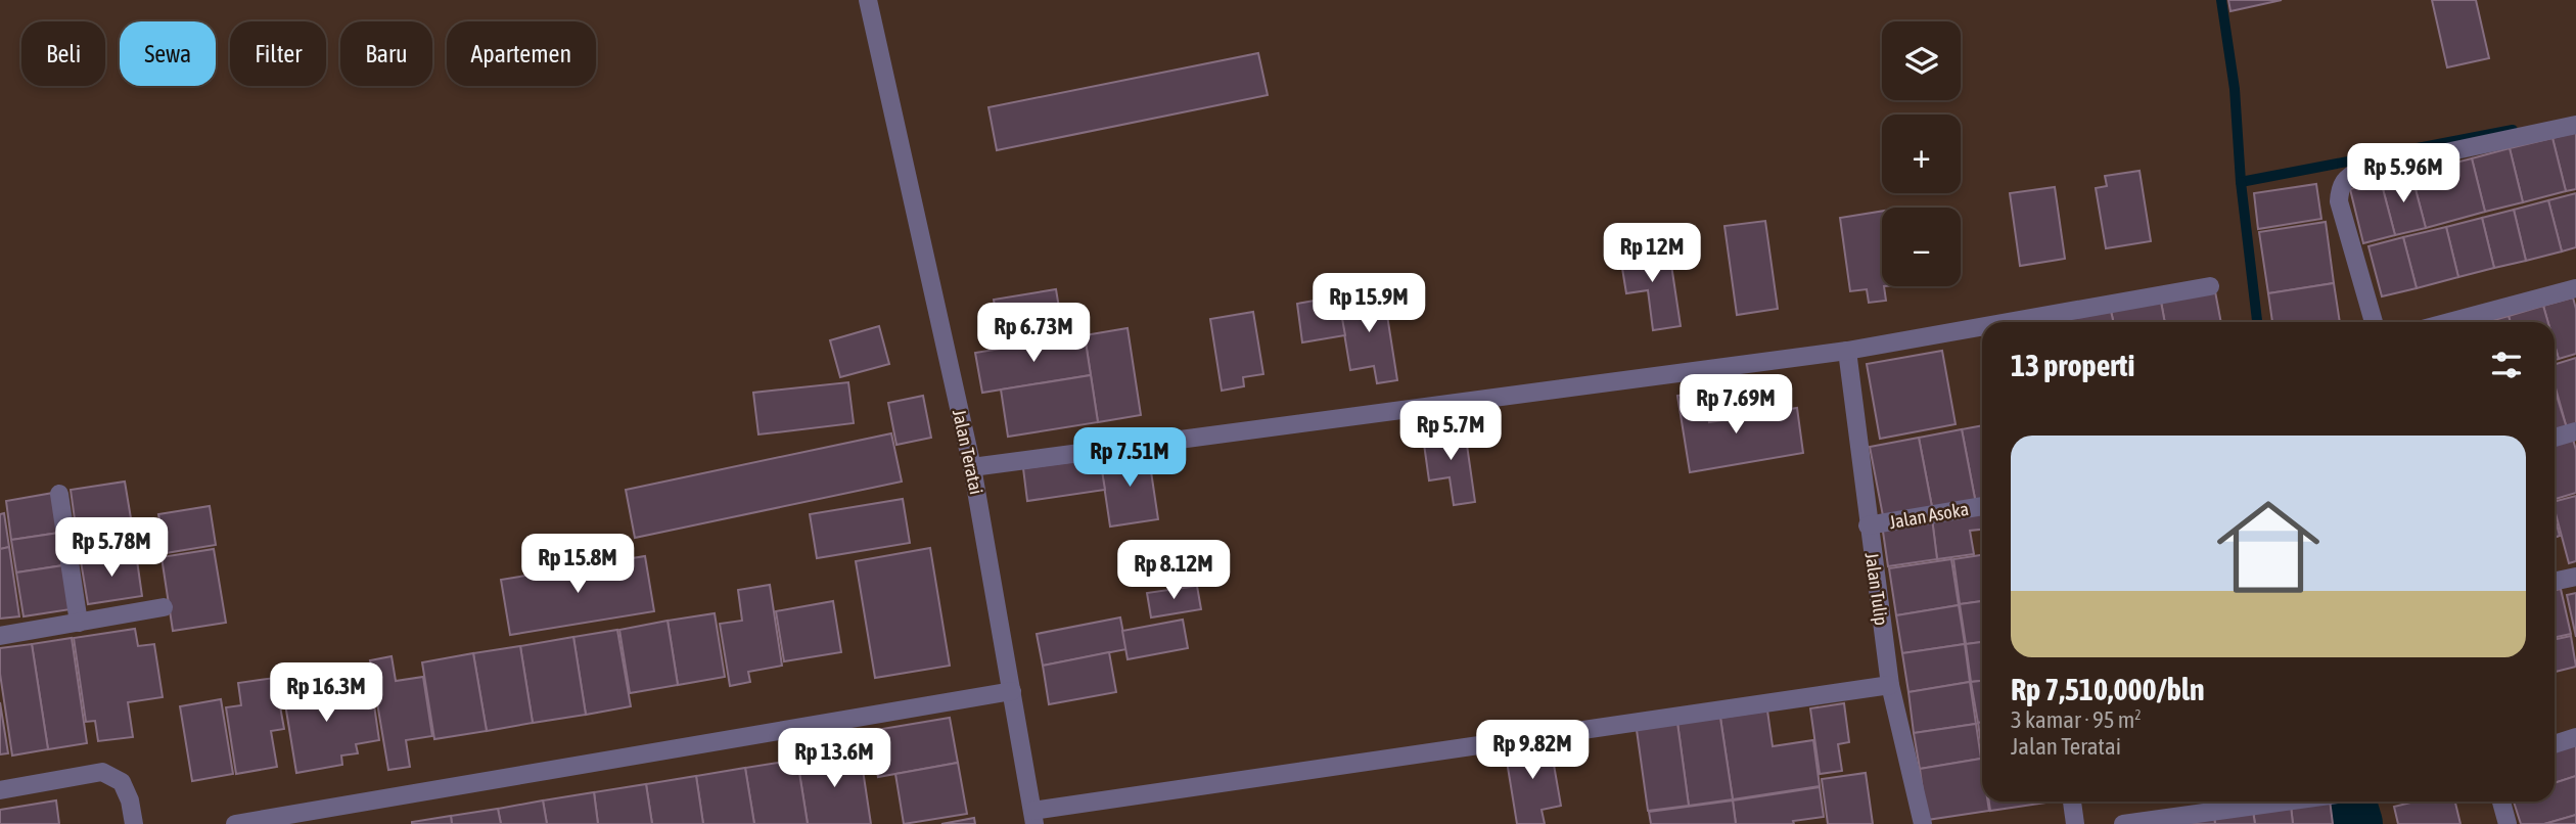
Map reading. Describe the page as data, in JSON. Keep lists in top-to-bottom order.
{
  "streets": {
    "street": ["Jalan Teratai", "Jalan Asoka", "Jalan Tulip"]
  },
  "crossings": [
    ["Jalan Asoka", "Jalan Tulip"]
  ],
  "page": {
    "map_buttons": ["+", "−"],
    "chip": [
      "Beli",
      "Sewa",
      "Filter",
      "Baru",
      "Apartemen"
    ],
    "price": [
      "Rp 5.96M",
      "Rp 12M",
      "Rp 15.9M",
      "Rp 6.73M",
      "Rp 7.69M",
      "Rp 5.7M",
      "Rp 7.51M",
      "Rp 5.78M",
      "Rp 15.8M",
      "Rp 8.12M",
      "Rp 16.3M",
      "Rp 9.82M",
      "Rp 13.6M"
    ],
    "heading": "13 properti",
    "list": [
      {
        "name": "Rp 7,510,000/bln",
        "note": "3 kamar · 95 m² · Jalan Teratai"
      }
    ]
  }
}
